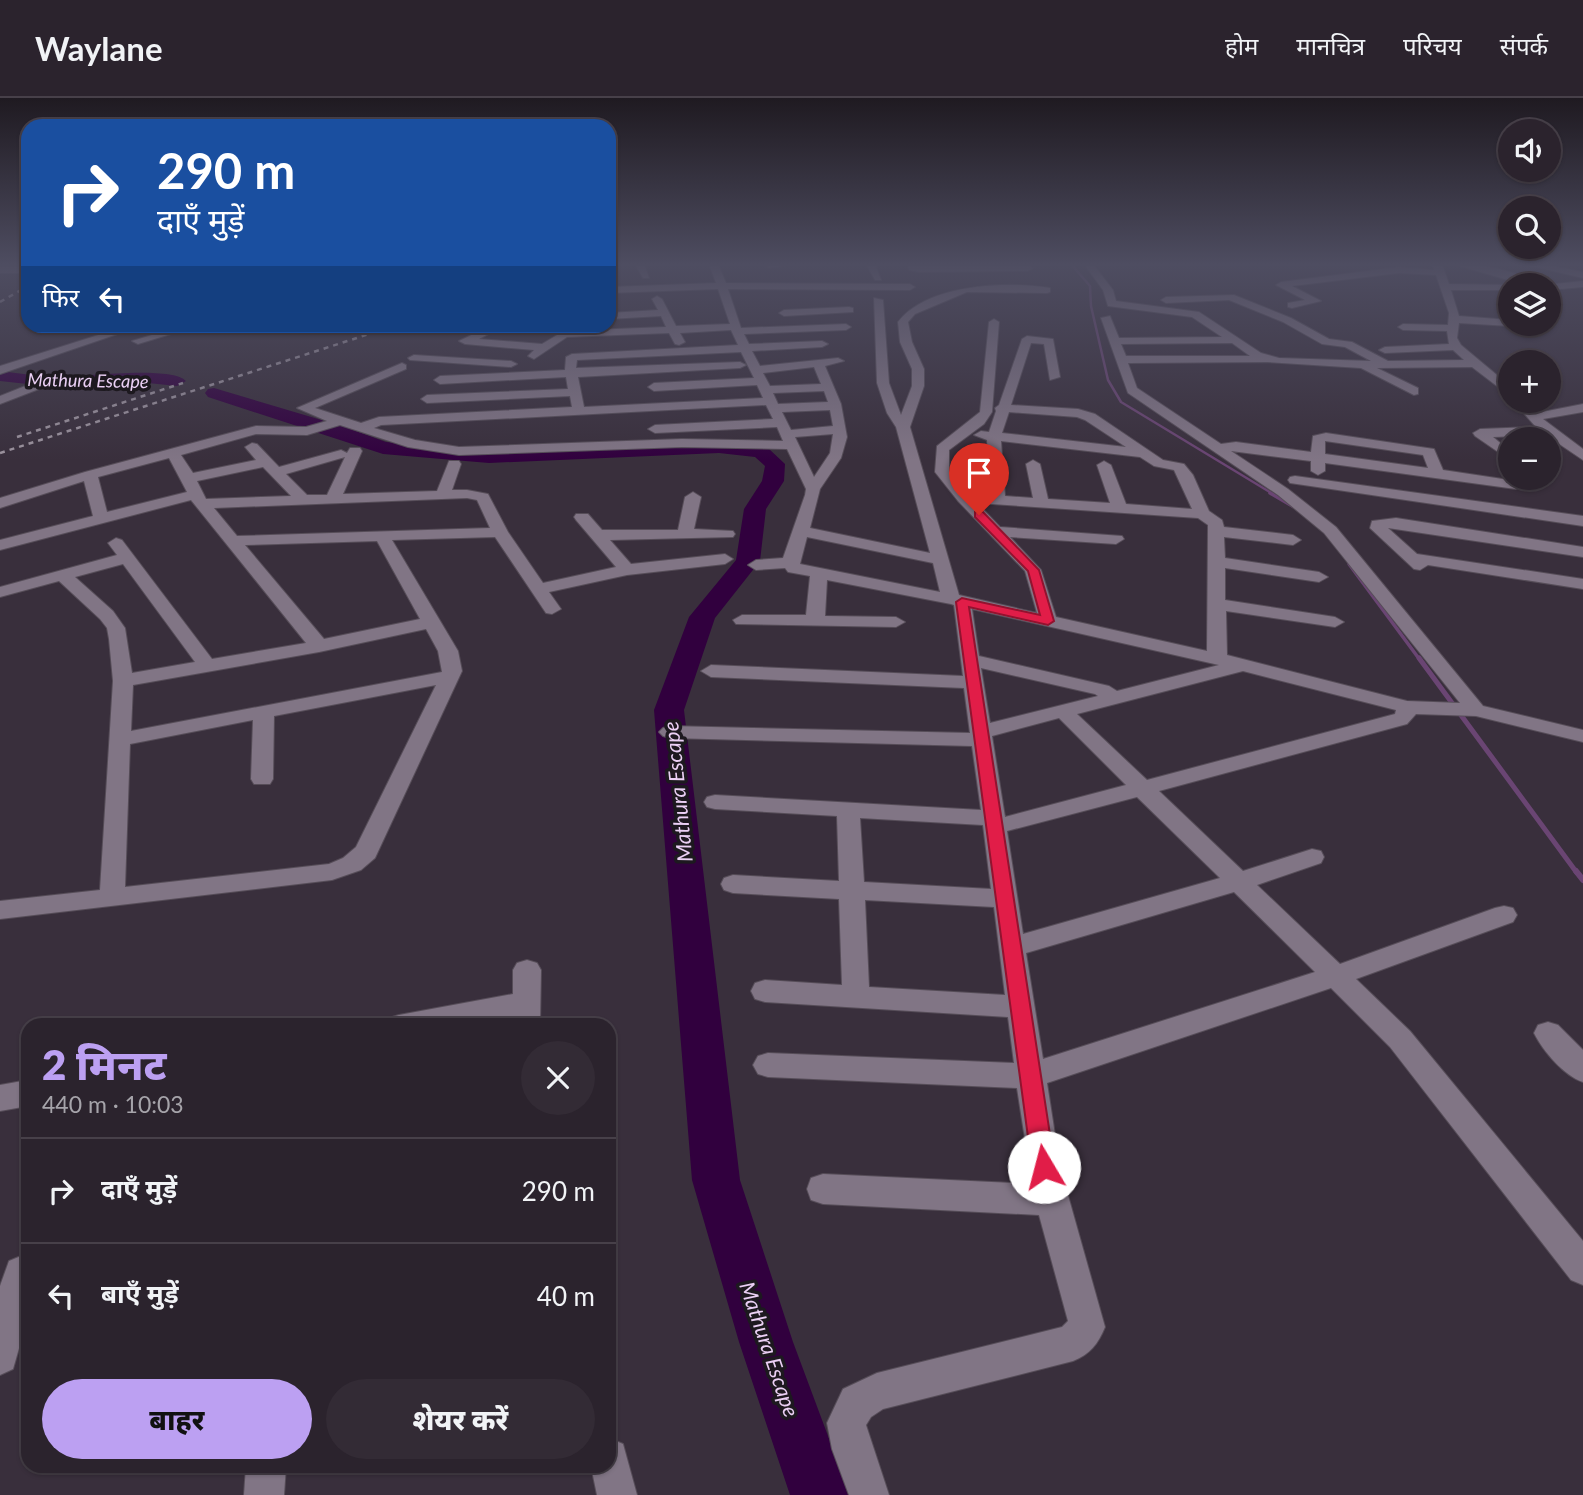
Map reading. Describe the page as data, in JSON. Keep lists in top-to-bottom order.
{
  "water": ["Mathura Escape"],
  "page": {
    "header": "Waylane",
    "nav": [
      "होम",
      "मानचित्र",
      "परिचय",
      "संपर्क"
    ],
    "map_buttons": ["+", "−"],
    "turn": ["290 m", "दाएँ मुड़ें"],
    "then": "फिर",
    "heading": ["2 मिनट", "440 m · 10:03"],
    "list": [
      {
        "name": "दाएँ मुड़ें",
        "value": "290 m"
      },
      {
        "name": "बाएँ मुड़ें",
        "value": "40 m"
      }
    ],
    "buttons": ["बाहर", "शेयर करें"]
  }
}
